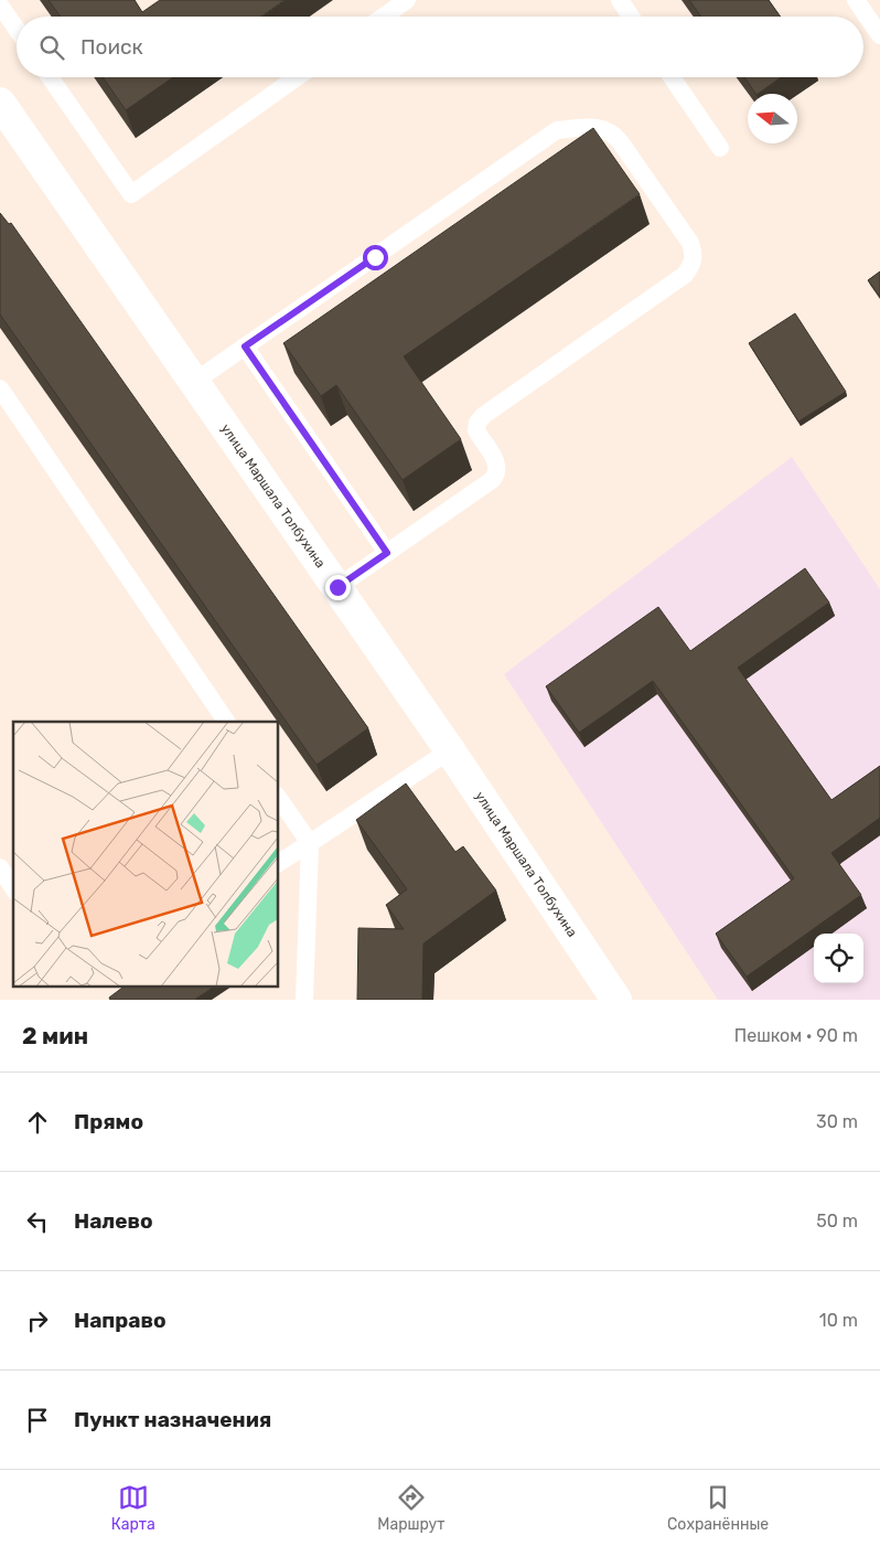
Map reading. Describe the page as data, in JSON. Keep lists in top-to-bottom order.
{
  "streets": {
    "street": ["улица Маршала Толбухина"]
  },
  "north": "left",
  "page": {
    "search": "Поиск",
    "heading": ["2 мин", "Пешком · 90 m"],
    "list": [
      ["Прямо", "30 m"],
      ["Налево", "50 m"],
      ["Направо", "10 m"],
      "Пункт назначения"
    ],
    "nav": ["Карта", "Маршрут", "Сохранённые"]
  }
}
